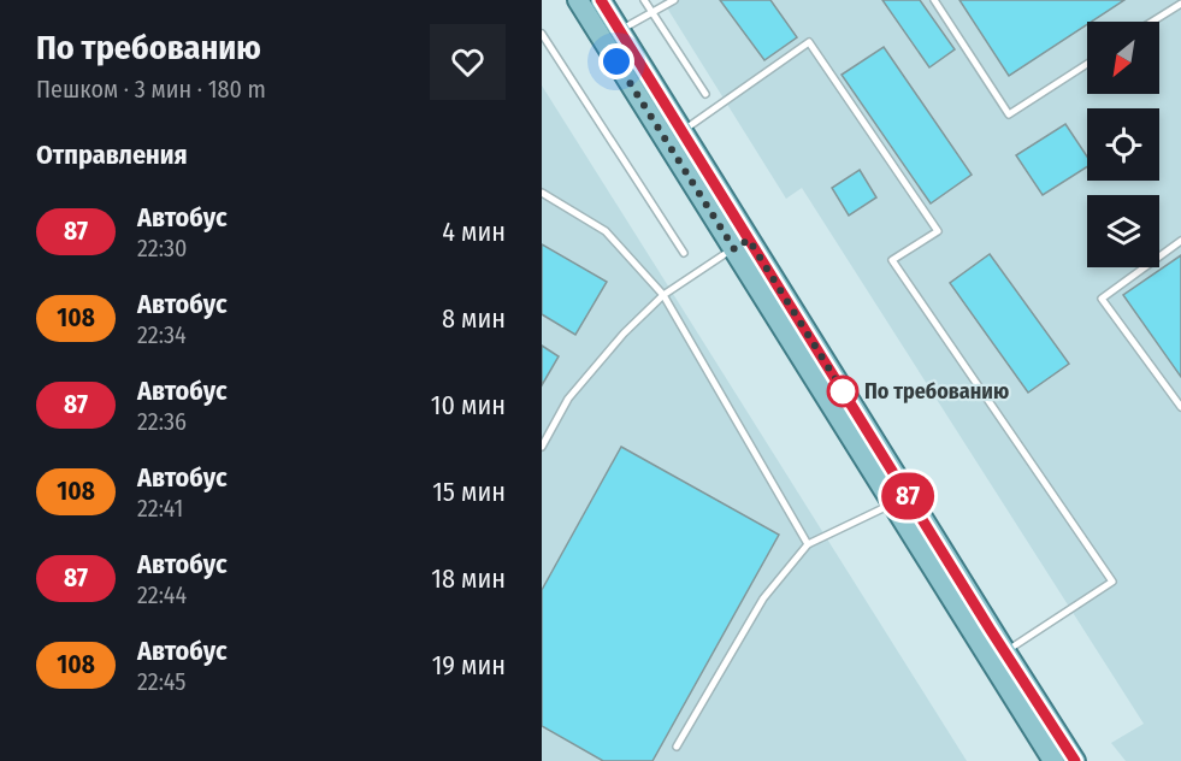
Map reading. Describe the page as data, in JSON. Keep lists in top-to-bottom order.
{
  "places": ["По требованию"],
  "lines": ["bus line 87"],
  "north": "bottom left",
  "page": {
    "heading": [
      ["По требованию", "Пешком · 3 мин · 180 m"],
      "Отправления"
    ],
    "on_map": "87",
    "list": [
      {
        "mark": "87",
        "name": "Автобус",
        "note": "22:30",
        "value": "4 мин"
      },
      {
        "mark": "108",
        "name": "Автобус",
        "note": "22:34",
        "value": "8 мин"
      },
      {
        "mark": "87",
        "name": "Автобус",
        "note": "22:36",
        "value": "10 мин"
      },
      {
        "mark": "108",
        "name": "Автобус",
        "note": "22:41",
        "value": "15 мин"
      },
      {
        "mark": "87",
        "name": "Автобус",
        "note": "22:44",
        "value": "18 мин"
      },
      {
        "mark": "108",
        "name": "Автобус",
        "note": "22:45",
        "value": "19 мин"
      }
    ]
  }
}
